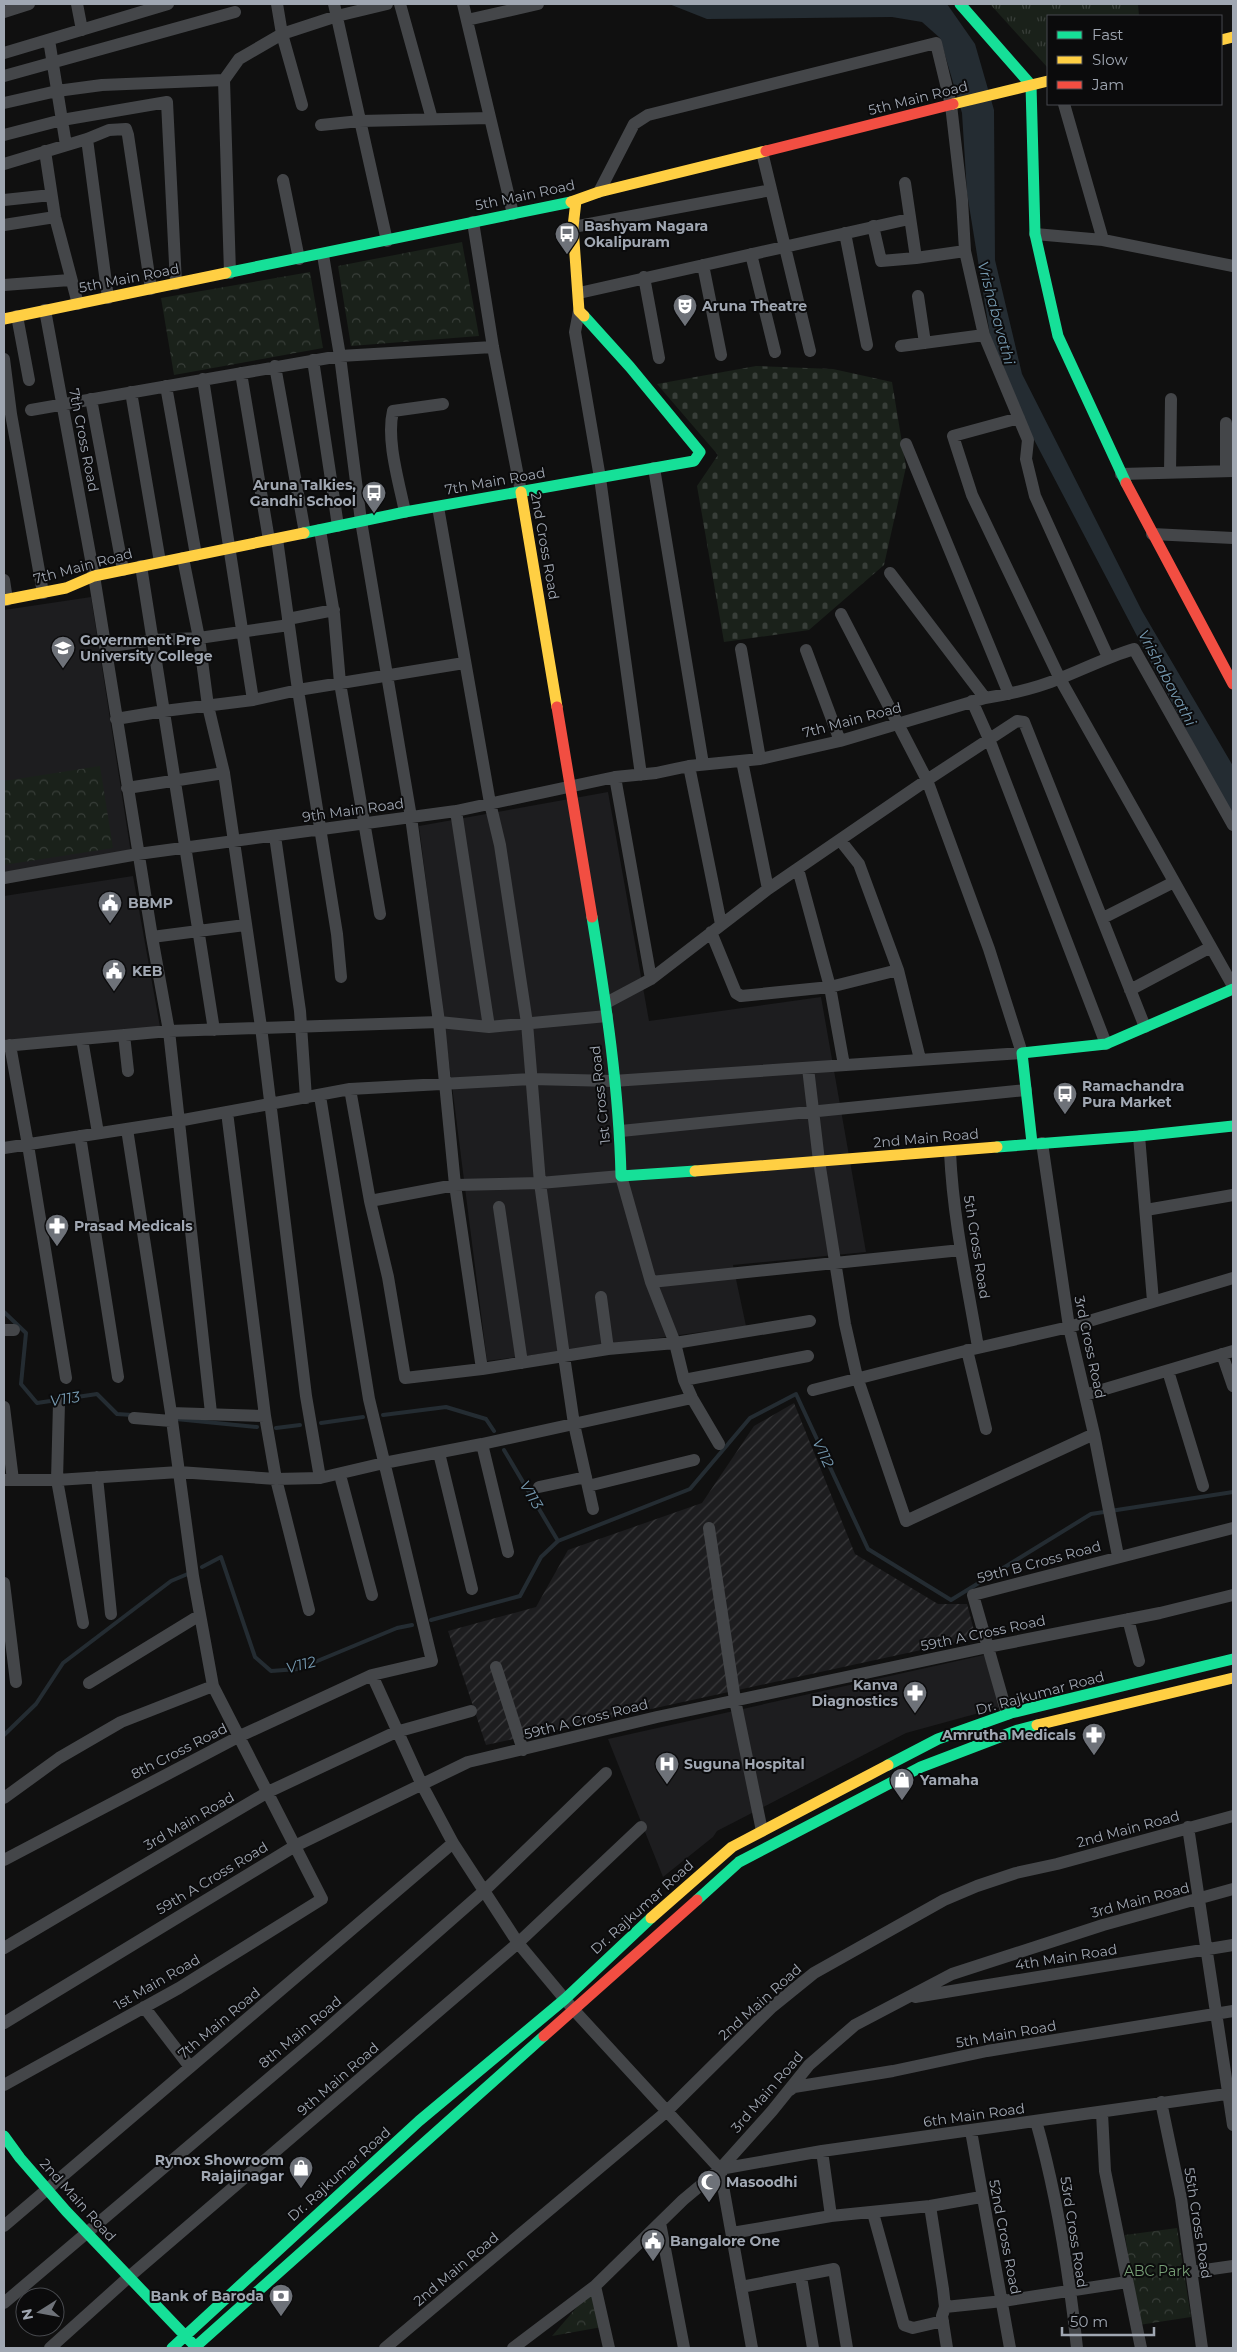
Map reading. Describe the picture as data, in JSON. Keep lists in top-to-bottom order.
{
  "streets": {
    "street": [
      "5th Main Road",
      "7th Cross Road",
      "7th Main Road",
      "2nd Cross Road",
      "9th Main Road",
      "1st Cross Road",
      "2nd Main Road",
      "5th Cross Road",
      "3rd Cross Road",
      "59th B Cross Road",
      "59th A Cross Road",
      "Dr. Rajkumar Road",
      "8th Cross Road",
      "3rd Main Road",
      "4th Main Road",
      "1st Main Road",
      "8th Main Road",
      "6th Main Road",
      "55th Cross Road",
      "53rd Cross Road",
      "52nd Cross Road"
    ]
  },
  "crossings": [
    ["5th Main Road", "7th Cross Road"],
    ["5th Main Road", "2nd Cross Road"],
    ["5th Main Road", "3rd Main Road"],
    ["7th Cross Road", "7th Main Road"],
    ["7th Cross Road", "9th Main Road"],
    ["7th Main Road", "2nd Cross Road"],
    ["7th Main Road", "9th Main Road"],
    ["7th Main Road", "1st Cross Road"],
    ["7th Main Road", "2nd Main Road"],
    ["2nd Cross Road", "9th Main Road"],
    ["2nd Cross Road", "1st Cross Road"],
    ["9th Main Road", "1st Cross Road"],
    ["9th Main Road", "2nd Main Road"],
    ["1st Cross Road", "2nd Main Road"],
    ["2nd Main Road", "5th Cross Road"],
    ["2nd Main Road", "3rd Cross Road"],
    ["2nd Main Road", "Dr. Rajkumar Road"],
    ["2nd Main Road", "8th Main Road"],
    ["3rd Cross Road", "59th B Cross Road"],
    ["59th B Cross Road", "59th A Cross Road"],
    ["59th B Cross Road", "Dr. Rajkumar Road"],
    ["59th A Cross Road", "1st Main Road"],
    ["3rd Main Road", "4th Main Road"],
    ["3rd Main Road", "6th Main Road"],
    ["6th Main Road", "55th Cross Road"],
    ["6th Main Road", "53rd Cross Road"],
    ["6th Main Road", "52nd Cross Road"]
  ],
  "water": ["Vrishabavathi", "V113", "V112"],
  "parks": ["ABC Park"],
  "places": {
    "bus stop": ["Bashyam Nagara Okalipuram", "Aruna Talkies, Gandhi School", "Ramachandra Pura Market"],
    "theatre": ["Aruna Theatre"],
    "school or university": ["Government Pre University College"],
    "public building": ["BBMP", "KEB", "Bangalore One"],
    "pharmacy": ["Prasad Medicals", "Kanva Diagnostics", "Amrutha Medicals"],
    "hospital": ["Suguna Hospital"],
    "shop": ["Yamaha", "Rynox Showroom Rajajinagar"],
    "mosque": ["Masoodhi"],
    "bank": ["Bank of Baroda"]
  },
  "legend": ["Fast", "Slow", "Jam"],
  "scale_bar": "50 m",
  "north": "left"
}
